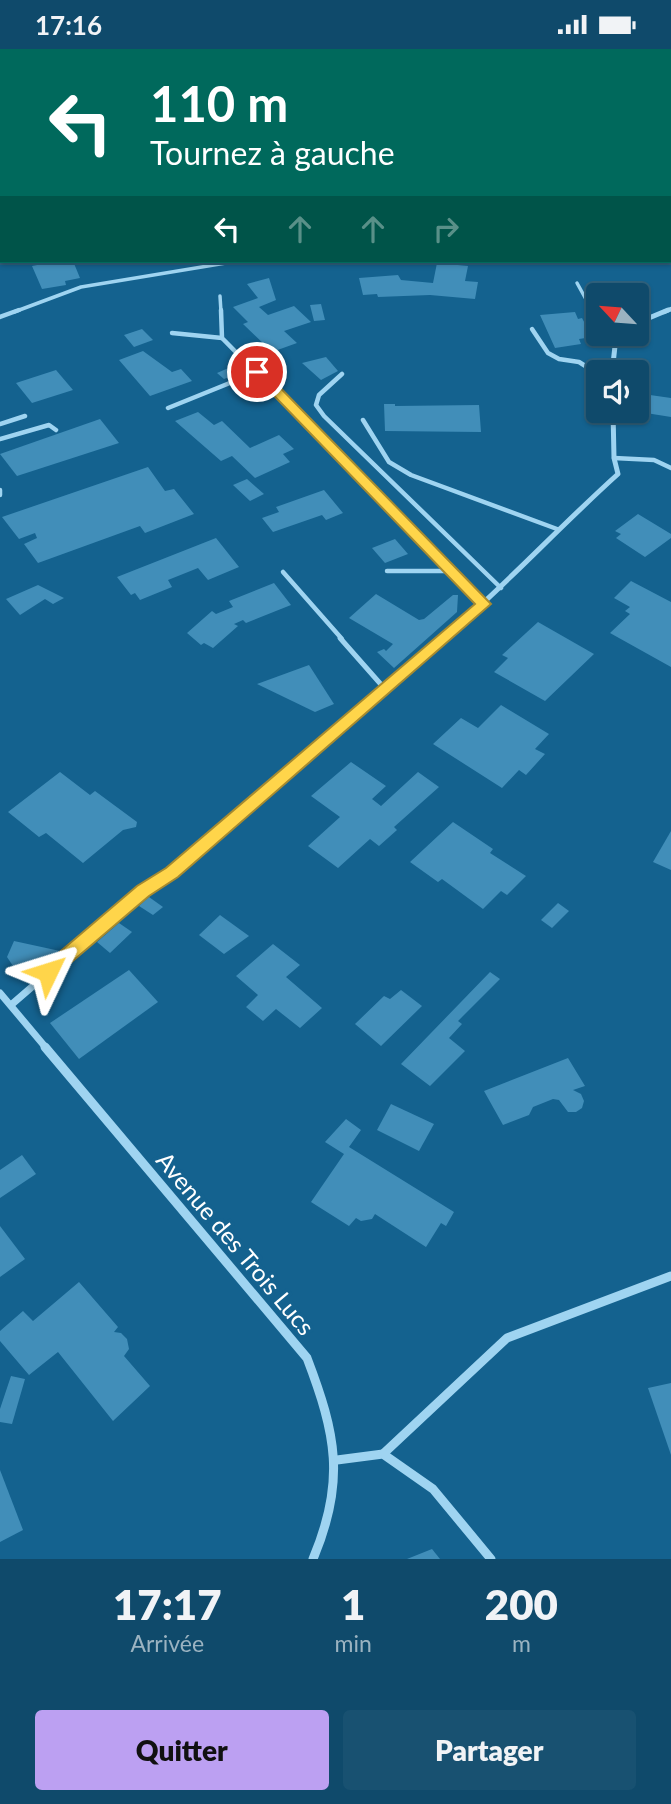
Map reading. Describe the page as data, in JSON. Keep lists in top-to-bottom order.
{
  "streets": {
    "street": ["Avenue des Trois Lucs"]
  },
  "north": "top left",
  "page": {
    "status": "17:16",
    "turn": ["110 m", "Tournez à gauche"],
    "eta": [
      "17:17",
      "Arrivée",
      "1",
      "min",
      "200",
      "m"
    ],
    "buttons": ["Quitter", "Partager"]
  }
}
